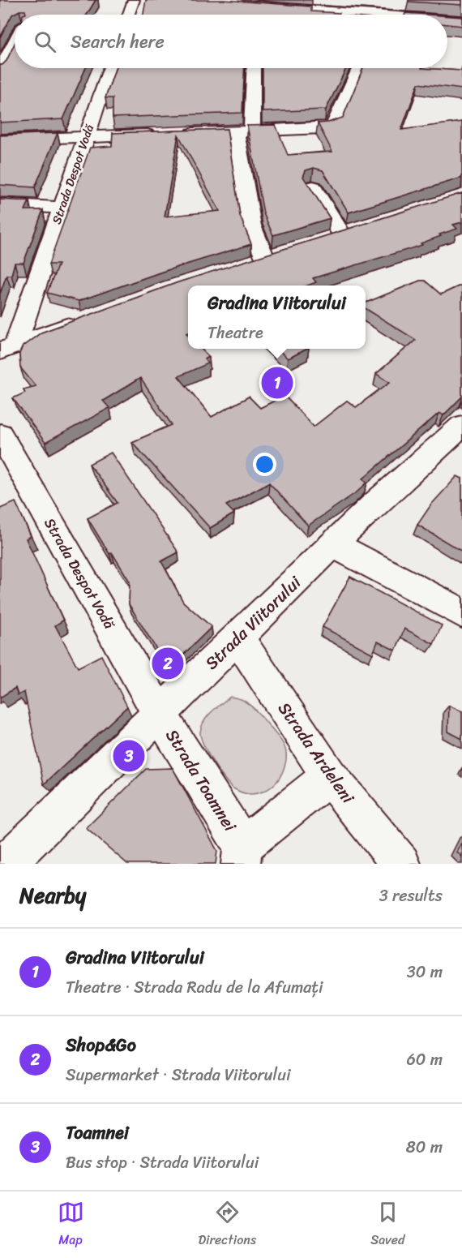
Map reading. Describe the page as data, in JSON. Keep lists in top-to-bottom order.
{
  "streets": {
    "street": [
      "Strada Despot Vodă",
      "Strada Viitorului",
      "Strada Ardeleni",
      "Strada Toamnei"
    ]
  },
  "crossings": [
    ["Strada Despot Vodă", "Strada Viitorului"],
    ["Strada Despot Vodă", "Strada Toamnei"],
    ["Strada Viitorului", "Strada Ardeleni"],
    ["Strada Viitorului", "Strada Toamnei"],
    ["Strada Ardeleni", "Strada Toamnei"]
  ],
  "page": {
    "search": "Search here",
    "popup": ["Gradina Viitorului", "Theatre"],
    "pins": ["1", "2", "3"],
    "heading": ["Nearby", "3 results"],
    "list": [
      {
        "mark": "1",
        "name": "Gradina Viitorului",
        "note": "Theatre · Strada Radu de la Afumați",
        "value": "30 m"
      },
      {
        "mark": "2",
        "name": "Shop&Go",
        "note": "Supermarket · Strada Viitorului",
        "value": "60 m"
      },
      {
        "mark": "3",
        "name": "Toamnei",
        "note": "Bus stop · Strada Viitorului",
        "value": "80 m"
      }
    ],
    "nav": ["Map", "Directions", "Saved"]
  }
}
